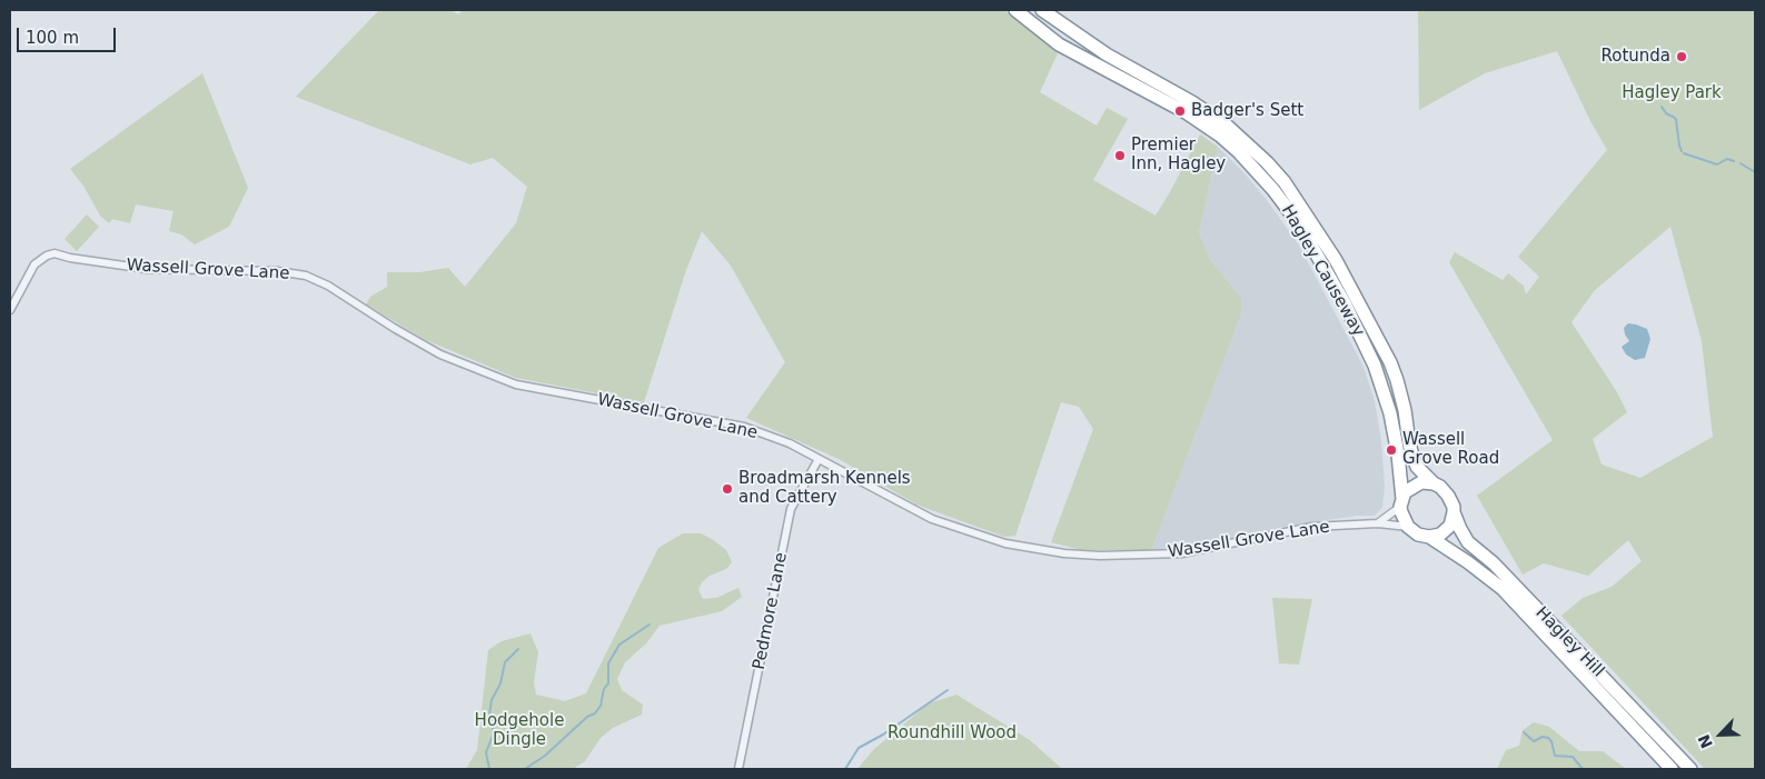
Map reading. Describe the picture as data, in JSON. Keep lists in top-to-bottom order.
{
  "streets": {
    "highway": ["Hagley Causeway", "Hagley Hill"],
    "street": ["Wassell Grove Lane", "Pedmore Lane"]
  },
  "crossings": [
    ["Wassell Grove Lane", "Hagley Causeway"],
    ["Wassell Grove Lane", "Pedmore Lane"],
    ["Wassell Grove Lane", "Hagley Hill"],
    ["Hagley Causeway", "Hagley Hill"]
  ],
  "parks": ["Hagley Park", "Hodgehole Dingle", "Roundhill Wood"],
  "places": [
    "Rotunda",
    "Badger's Sett",
    "Premier Inn, Hagley",
    "Wassell Grove Road",
    "Broadmarsh Kennels and Cattery"
  ],
  "scale_bar": "100 m",
  "north": "bottom left"
}
